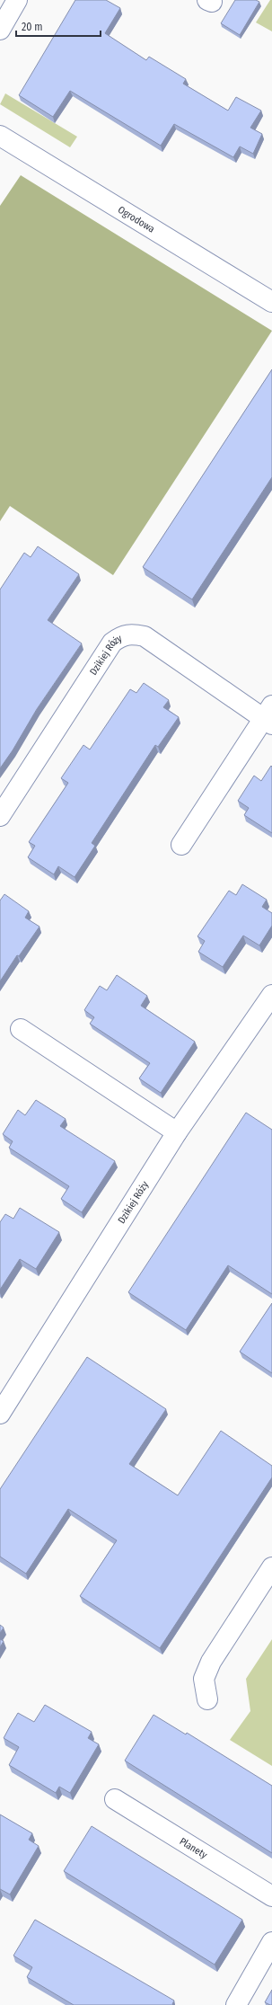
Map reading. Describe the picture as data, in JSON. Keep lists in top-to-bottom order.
{
  "streets": {
    "street": ["Ogrodowa", "Dzikiej Róży", "Planety"]
  },
  "scale_bar": "20 m"
}
